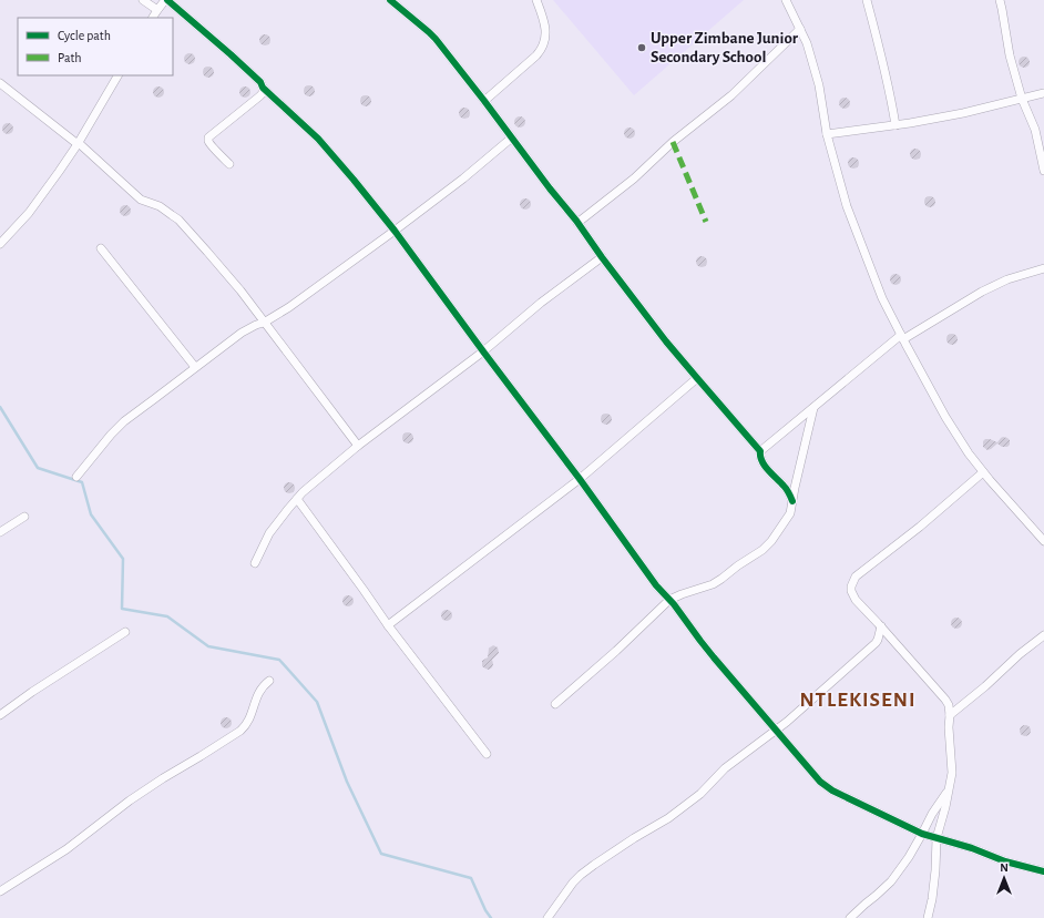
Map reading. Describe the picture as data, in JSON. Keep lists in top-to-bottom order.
{
  "districts": ["NTLEKISENI"],
  "places": ["Upper Zimbane Junior Secondary School"],
  "legend": ["Cycle path", "Path"],
  "north": "top"
}
